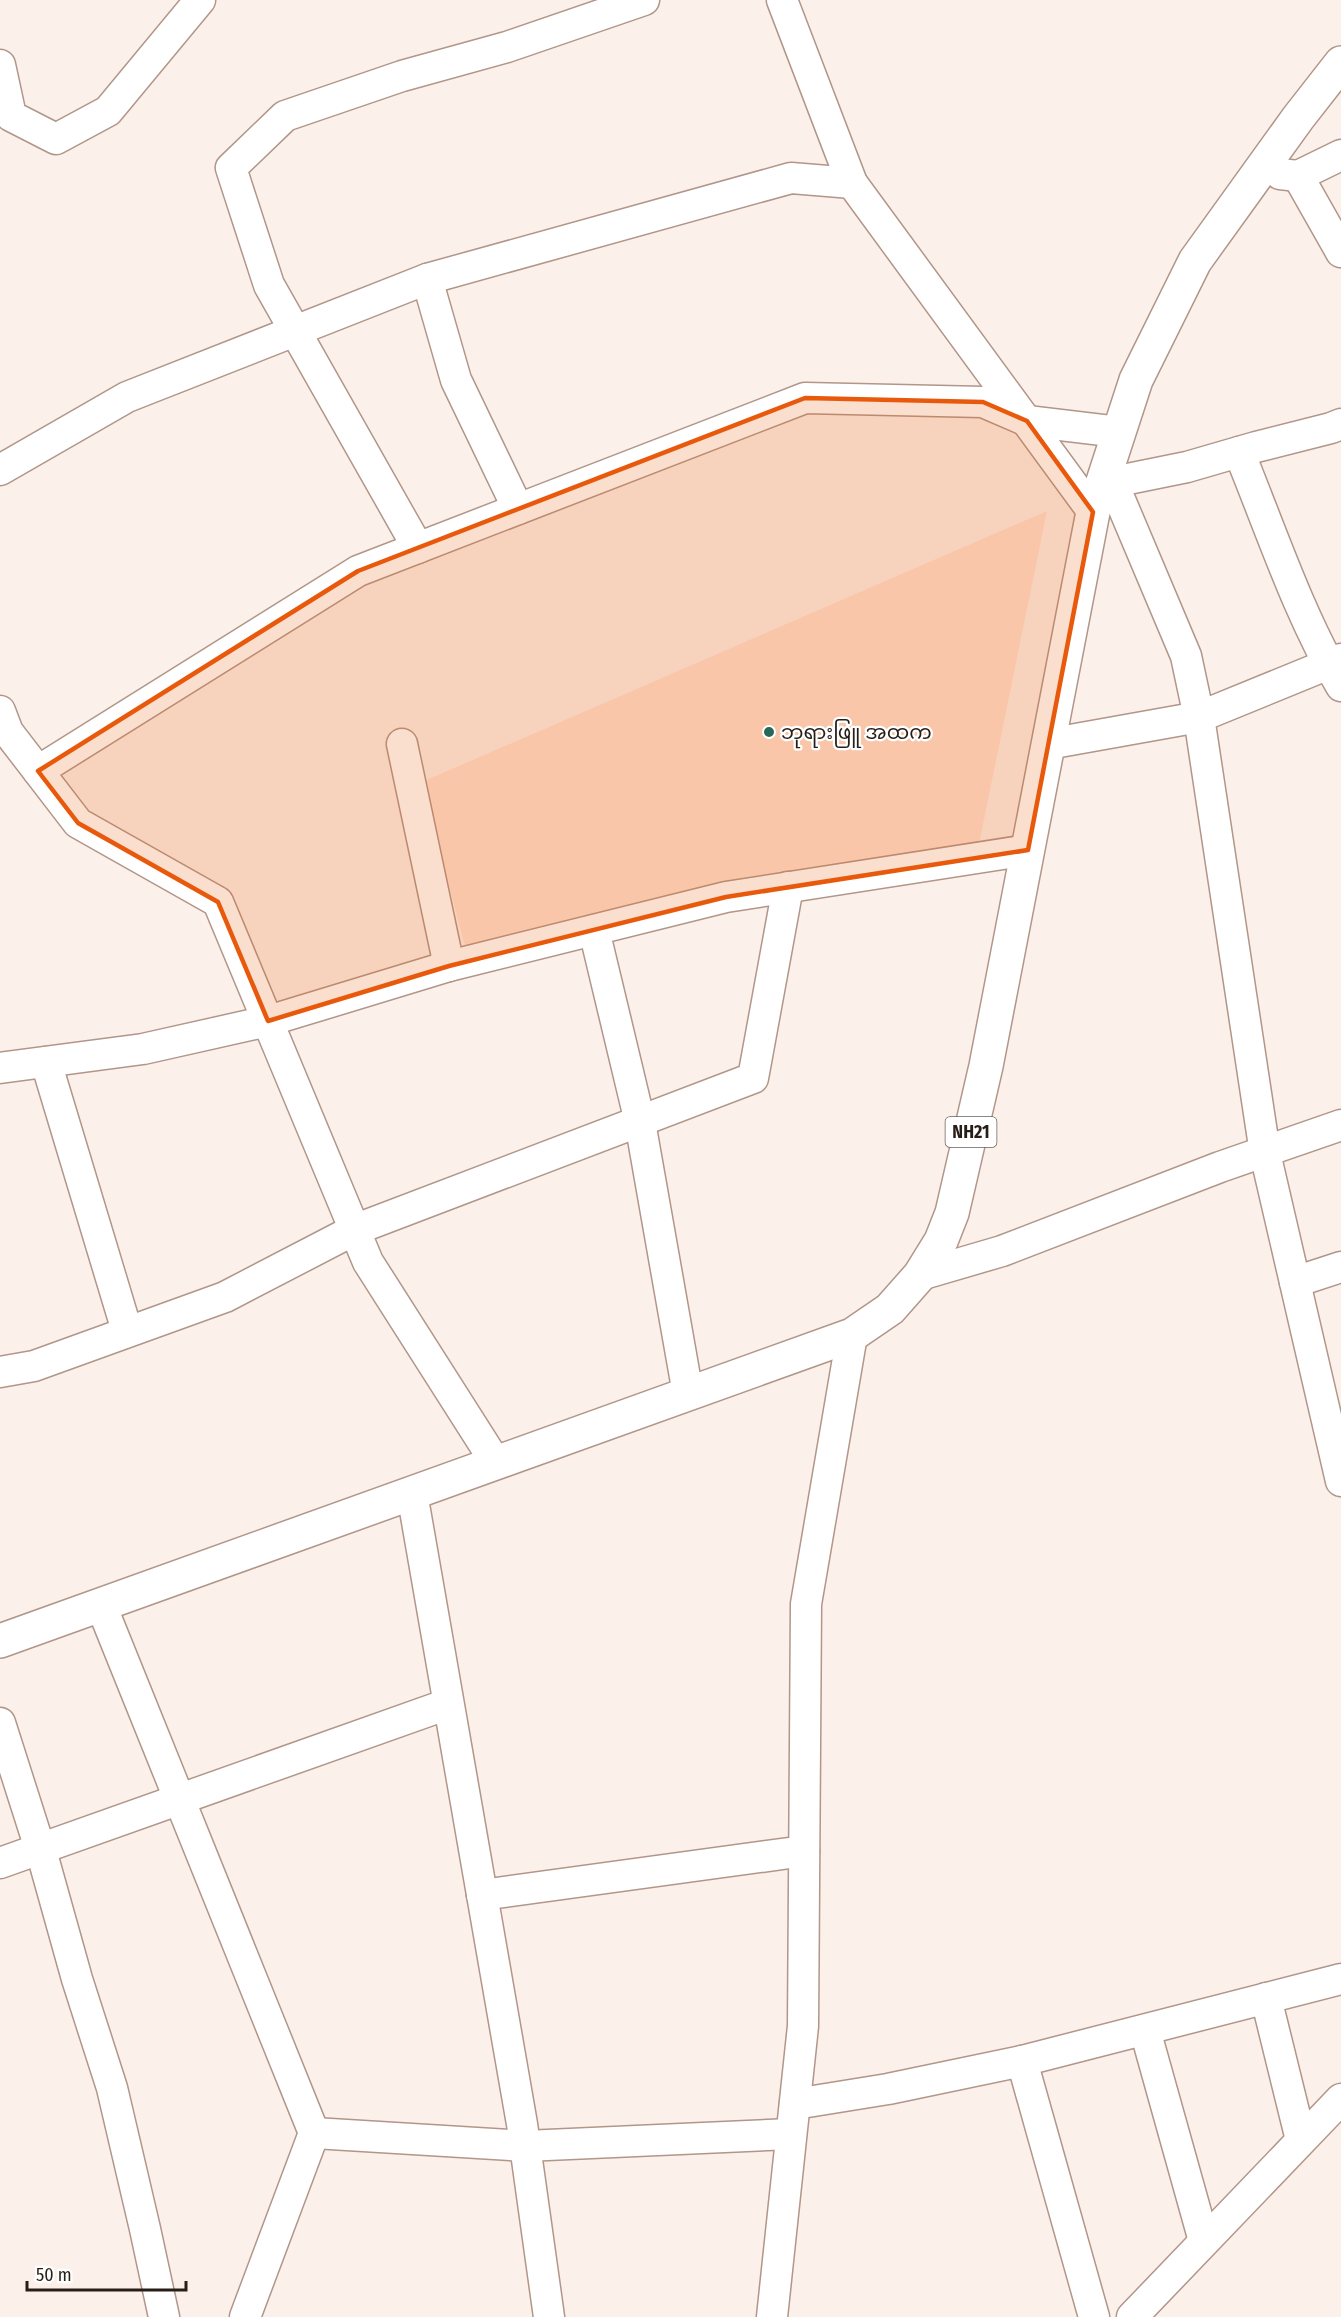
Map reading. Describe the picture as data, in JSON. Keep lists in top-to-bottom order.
{
  "streets": {
    "highway": ["NH21"]
  },
  "places": ["ဘုရားဖြူ အထက"],
  "scale_bar": "50 m"
}
